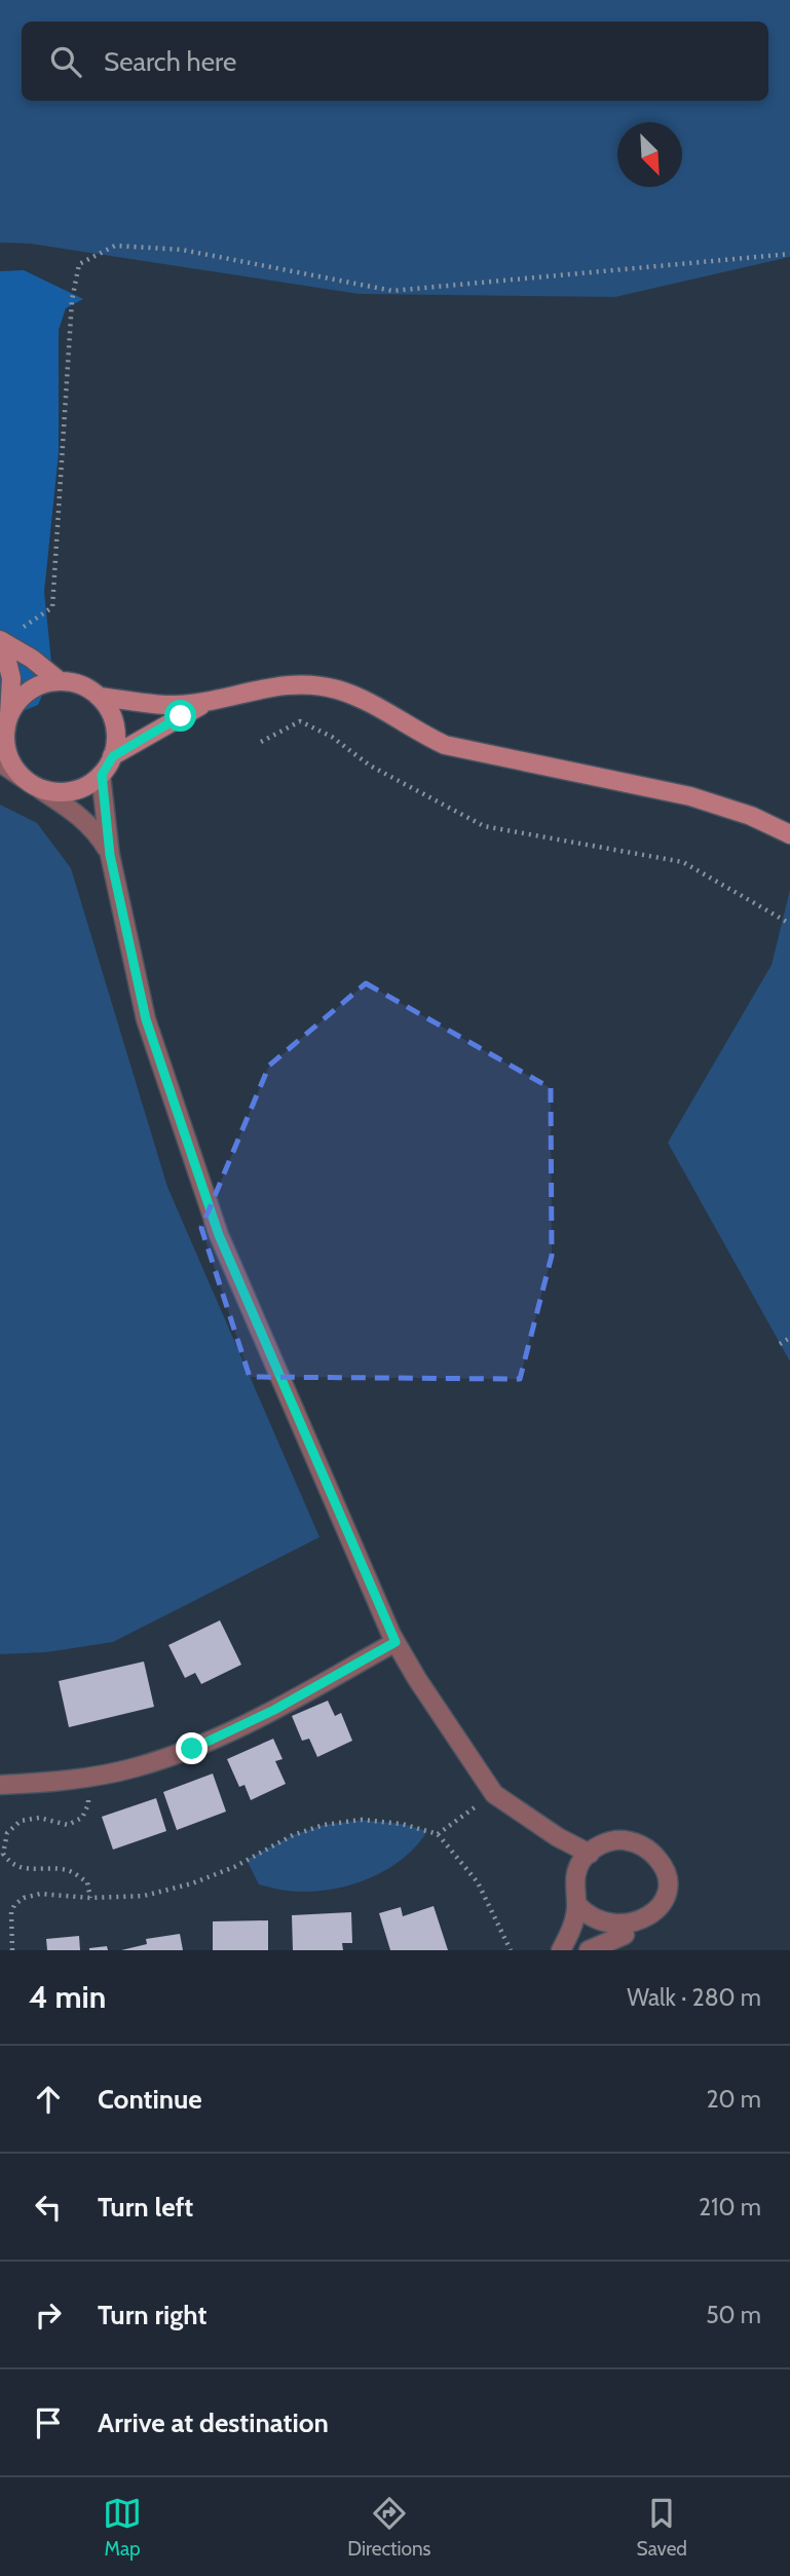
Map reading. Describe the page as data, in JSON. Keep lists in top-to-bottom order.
{
  "north": "bottom right",
  "page": {
    "search": "Search here",
    "heading": ["4 min", "Walk · 280 m"],
    "list": [
      ["Continue", "20 m"],
      ["Turn left", "210 m"],
      ["Turn right", "50 m"],
      "Arrive at destination"
    ],
    "nav": ["Map", "Directions", "Saved"]
  }
}
